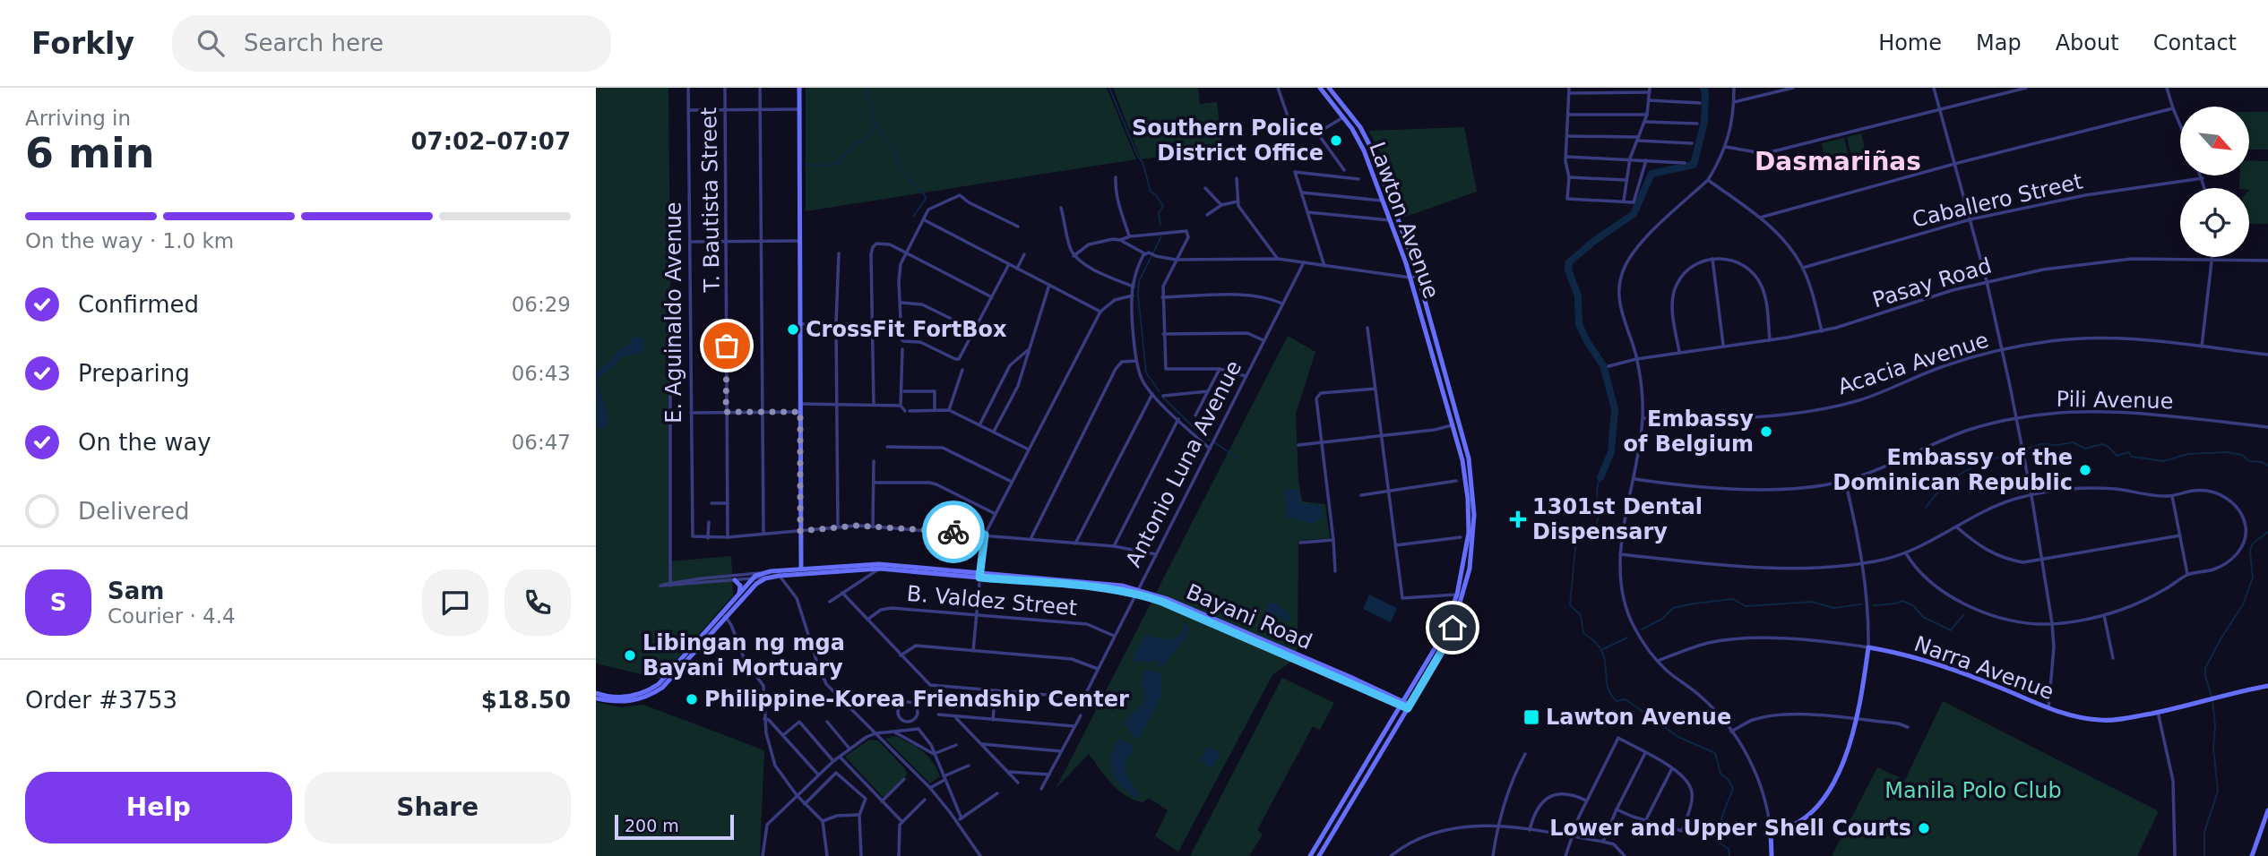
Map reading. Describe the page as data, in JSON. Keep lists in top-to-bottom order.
{
  "streets": {
    "main road": ["Lawton Avenue", "Bayani Road", "Narra Avenue"],
    "street": [
      "T. Bautista Street",
      "Caballero Street",
      "Pasay Road",
      "E. Aguinaldo Avenue",
      "Acacia Avenue",
      "Pili Avenue",
      "Antonio Luna Avenue",
      "B. Valdez Street"
    ]
  },
  "crossings": [
    ["Lawton Avenue", "Bayani Road"],
    ["Antonio Luna Avenue", "B. Valdez Street"],
    ["Antonio Luna Avenue", "Bayani Road"]
  ],
  "districts": ["Dasmariñas"],
  "parks": ["Manila Polo Club"],
  "places": {
    "other": [
      "Southern Police District Office",
      "CrossFit FortBox",
      "Embassy of Belgium",
      "Embassy of the Dominican Republic",
      "Libingan ng mga Bayani Mortuary",
      "Philippine-Korea Friendship Center",
      "Lower and Upper Shell Courts"
    ],
    "health": ["1301st Dental Dispensary"],
    "transit": ["Lawton Avenue"]
  },
  "scale_bar": "200 m",
  "north": "bottom right",
  "page": {
    "header": "Forkly",
    "search": "Search here",
    "nav": [
      "Home",
      "Map",
      "About",
      "Contact"
    ],
    "heading": ["6 min", "Arriving in", "07:02–07:07"],
    "panel": [
      "Sam",
      "Courier · 4.4",
      "Order #3753",
      "$18.50"
    ],
    "bar": "On the way · 1.0 km",
    "list": [
      ["Confirmed", "06:29"],
      ["Preparing", "06:43"],
      ["On the way", "06:47"],
      "Delivered"
    ],
    "round": "S",
    "buttons": ["Help", "Share"],
    "scale": "200 m"
  }
}
